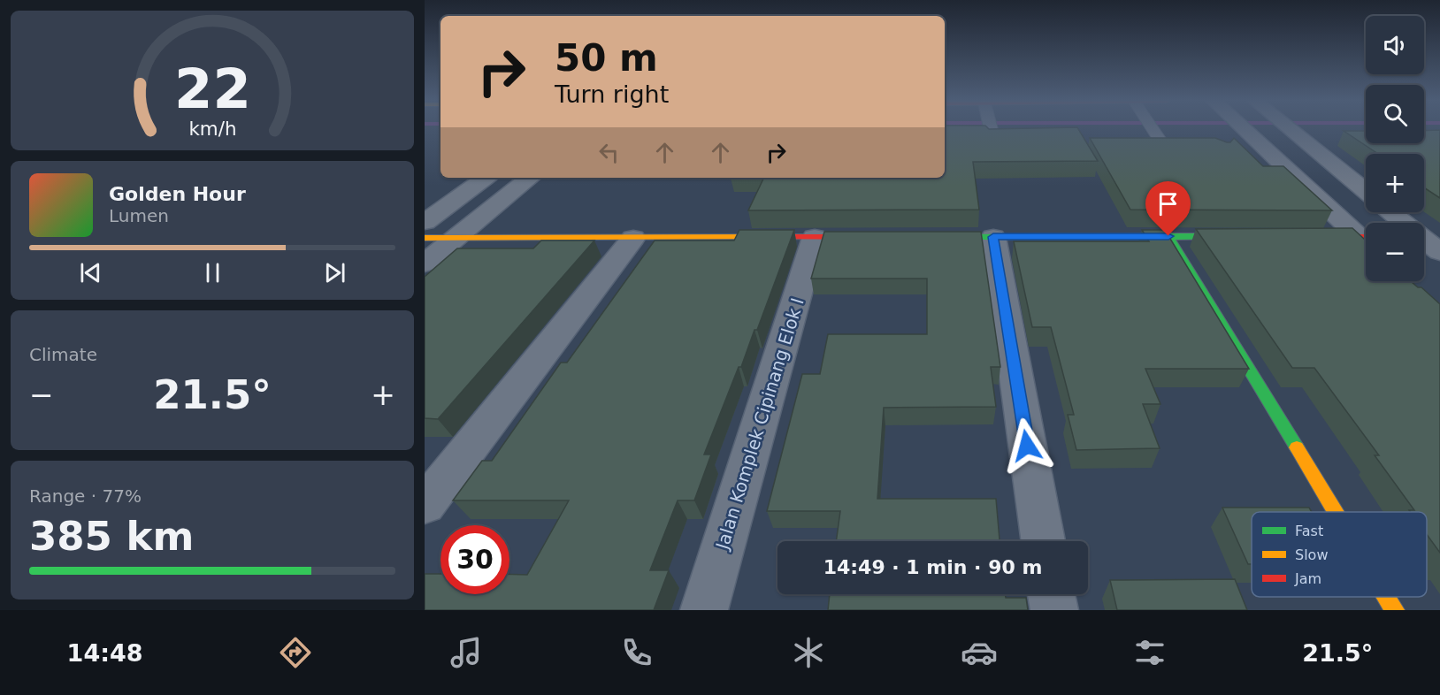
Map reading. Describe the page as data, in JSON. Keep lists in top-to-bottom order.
{
  "streets": {
    "street": ["Jalan Komplek Cipinang Elok I"]
  },
  "legend": ["Fast", "Slow", "Jam"],
  "page": {
    "map_buttons": ["+", "−"],
    "turn": ["50 m", "Turn right"],
    "song": ["Golden Hour", "Lumen"],
    "tile": [
      "Climate",
      ["Range · 77%", "385 km"]
    ],
    "heat": ["−", "21.5°", "+"],
    "limit": "30",
    "trip": "14:49 · 1 min · 90 m",
    "tabs": ["14:48", "21.5°"],
    "gauge": ["22", "km/h"]
  }
}
